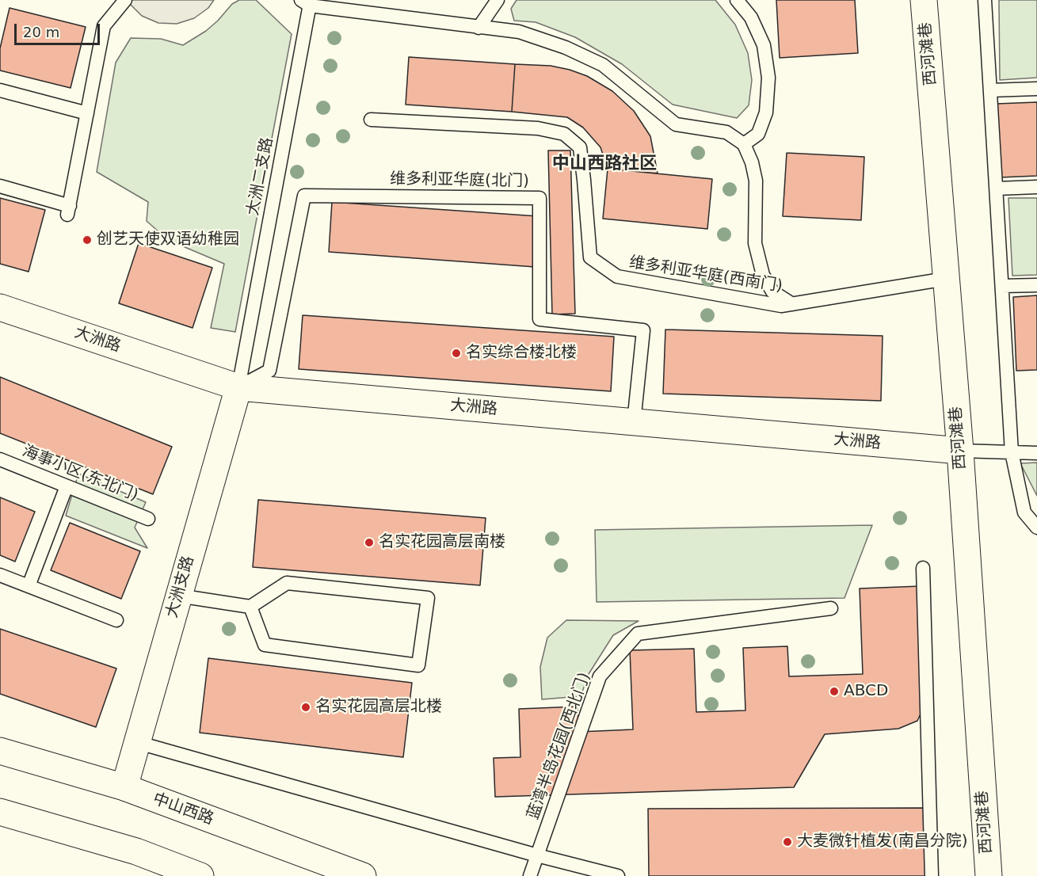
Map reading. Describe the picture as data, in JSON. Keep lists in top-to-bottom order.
{
  "streets": {
    "street": [
      "西河滩巷",
      "大洲路",
      "大洲支路",
      "中山西路"
    ],
    "lane": [
      "大洲二支路",
      "维多利亚华庭(北门)",
      "维多利亚华庭(西南门)",
      "海事小区(东北门)",
      "蓝湾半岛花园(西北门)"
    ]
  },
  "crossings": [
    ["西河滩巷", "维多利亚华庭(西南门)"],
    ["西河滩巷", "大洲路"],
    ["大洲二支路", "维多利亚华庭(北门)"],
    ["大洲二支路", "大洲路"],
    ["大洲二支路", "大洲支路"],
    ["维多利亚华庭(北门)", "大洲路"],
    ["维多利亚华庭(北门)", "大洲支路"],
    ["大洲路", "大洲支路"],
    ["大洲支路", "中山西路"]
  ],
  "districts": ["中山西路社区"],
  "places": [
    "创艺天使双语幼稚园",
    "名实综合楼北楼",
    "名实花园高层南楼",
    "ABCD",
    "名实花园高层北楼",
    "大麦微针植发(南昌分院)"
  ],
  "scale_bar": "20 m"
}
